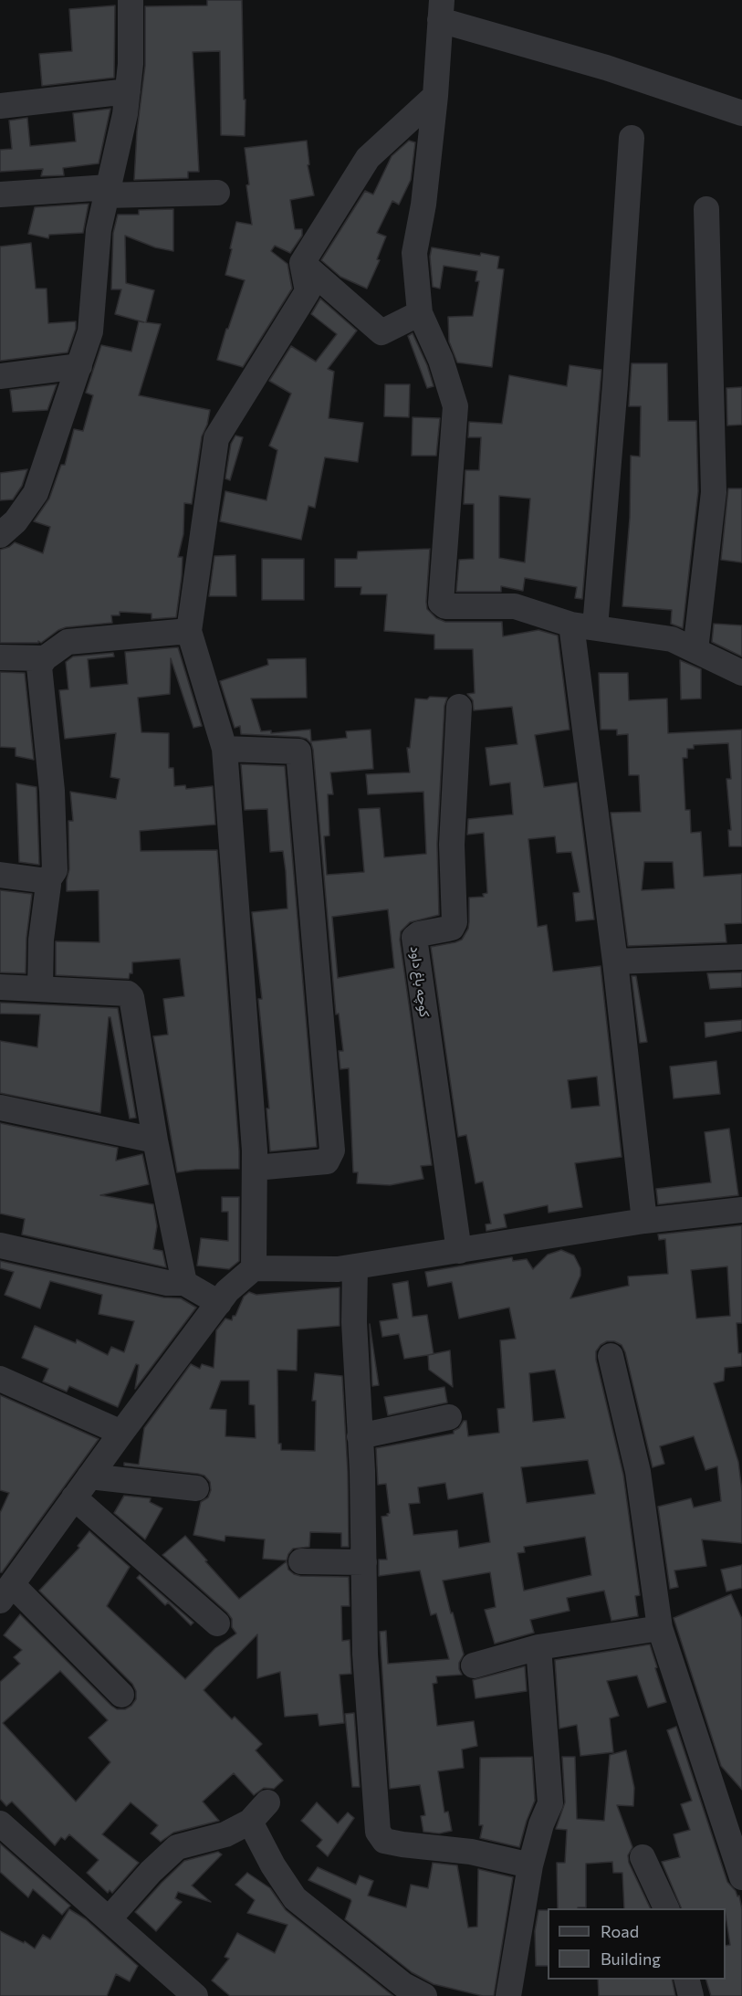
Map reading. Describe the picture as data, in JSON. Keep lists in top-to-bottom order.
{
  "streets": {
    "street": ["کوچه باغ داود"]
  },
  "legend": ["Road", "Building"]
}
